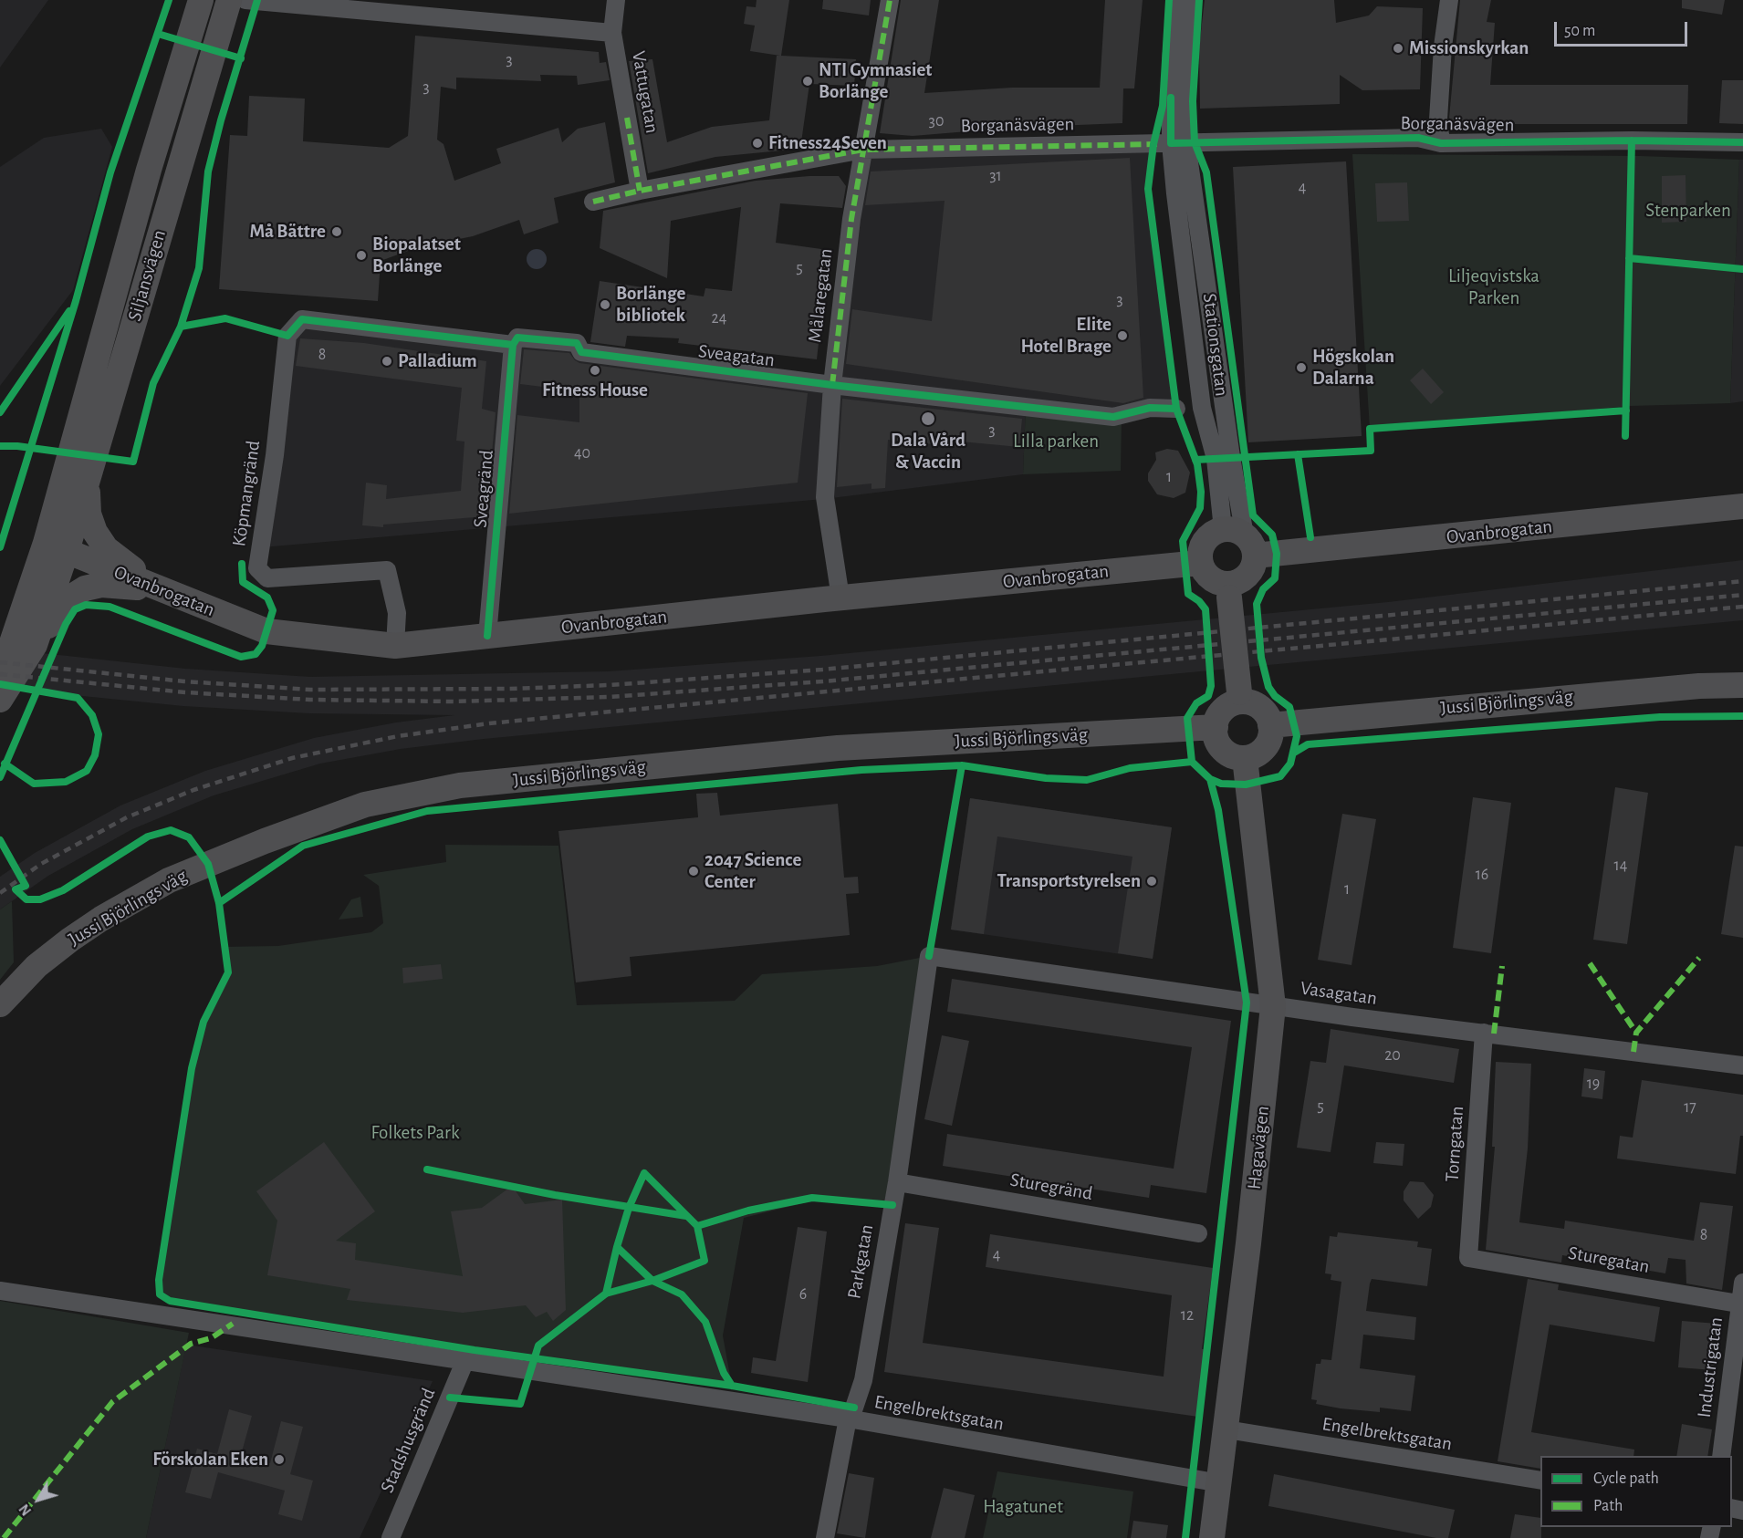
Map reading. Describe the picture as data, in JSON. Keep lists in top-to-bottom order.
{
  "streets": {
    "street": [
      "Vattugatan",
      "Borganäsvägen",
      "Siljansvägen",
      "Målaregatan",
      "Stationsgatan",
      "Sveagatan",
      "Sveagränd",
      "Köpmangränd",
      "Ovanbrogatan",
      "Jussi Björlings väg",
      "Vasagatan",
      "Torngatan",
      "Hagavägen",
      "Sturegränd",
      "Sturegatan",
      "Parkgatan",
      "Industrigatan",
      "Engelbrektsgatan",
      "Stadshusgränd"
    ]
  },
  "crossings": [
    ["Vattugatan", "Borganäsvägen"],
    ["Borganäsvägen", "Målaregatan"],
    ["Borganäsvägen", "Stationsgatan"],
    ["Siljansvägen", "Ovanbrogatan"],
    ["Målaregatan", "Sveagatan"],
    ["Målaregatan", "Ovanbrogatan"],
    ["Stationsgatan", "Ovanbrogatan"],
    ["Sveagatan", "Sveagränd"],
    ["Sveagatan", "Köpmangränd"],
    ["Sveagränd", "Ovanbrogatan"],
    ["Köpmangränd", "Ovanbrogatan"],
    ["Jussi Björlings väg", "Hagavägen"],
    ["Vasagatan", "Torngatan"],
    ["Vasagatan", "Hagavägen"],
    ["Vasagatan", "Parkgatan"],
    ["Torngatan", "Sturegatan"],
    ["Hagavägen", "Engelbrektsgatan"],
    ["Sturegränd", "Parkgatan"],
    ["Sturegatan", "Industrigatan"],
    ["Parkgatan", "Engelbrektsgatan"],
    ["Engelbrektsgatan", "Stadshusgränd"]
  ],
  "parks": [
    "Stenparken",
    "Liljeqvistska Parken",
    "Lilla parken",
    "Folkets Park",
    "Hagatunet"
  ],
  "places": [
    "Missionskyrkan",
    "NTI Gymnasiet Borlänge",
    "Fitness24Seven",
    "Må Bättre",
    "Biopalatset Borlänge",
    "Borlänge bibliotek",
    "Elite Hotel Brage",
    "Palladium",
    "Högskolan Dalarna",
    "Fitness House",
    "Dala Vård & Vaccin",
    "2047 Science Center",
    "Transportstyrelsen",
    "Förskolan Eken"
  ],
  "house_numbers": [
    "3",
    "3",
    "30",
    "31",
    "4",
    "5",
    "3",
    "24",
    "8",
    "3",
    "40",
    "1",
    "14",
    "16",
    "1",
    "20",
    "19",
    "5",
    "17",
    "8",
    "4",
    "6",
    "12"
  ],
  "legend": ["Cycle path", "Path"],
  "scale_bar": "50 m",
  "north": "bottom left"
}
